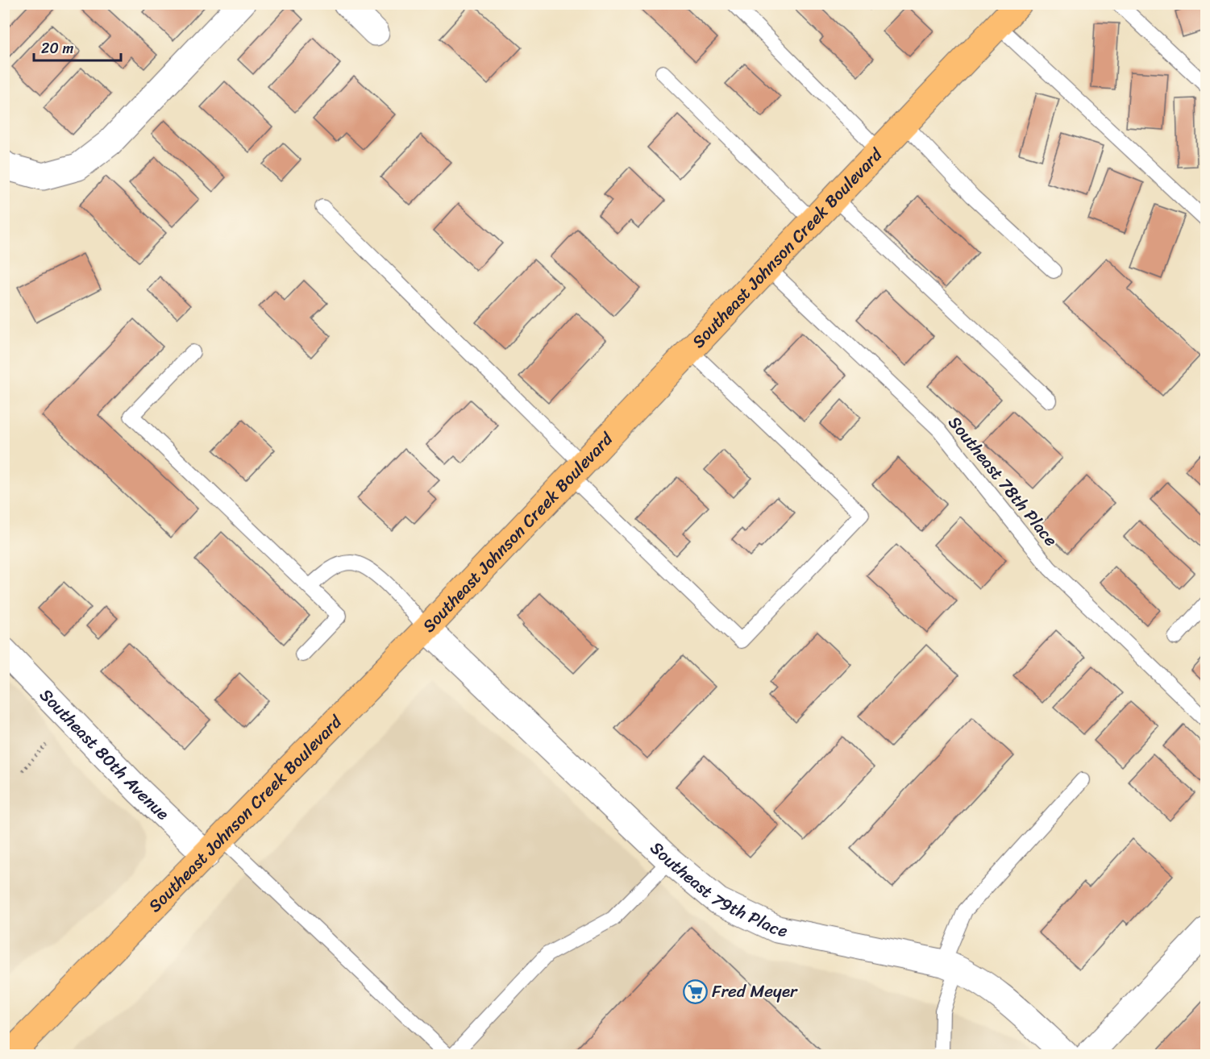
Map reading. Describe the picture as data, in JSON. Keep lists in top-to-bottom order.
{
  "streets": {
    "main road": ["Southeast Johnson Creek Boulevard"],
    "street": ["Southeast 80th Avenue", "Southeast 79th Place"],
    "lane": ["Southeast 78th Place"]
  },
  "crossings": [
    ["Southeast Johnson Creek Boulevard", "Southeast 78th Place"],
    ["Southeast Johnson Creek Boulevard", "Southeast 80th Avenue"],
    ["Southeast Johnson Creek Boulevard", "Southeast 79th Place"]
  ],
  "places": {
    "supermarket": ["Fred Meyer"]
  },
  "scale_bar": "20 m"
}
